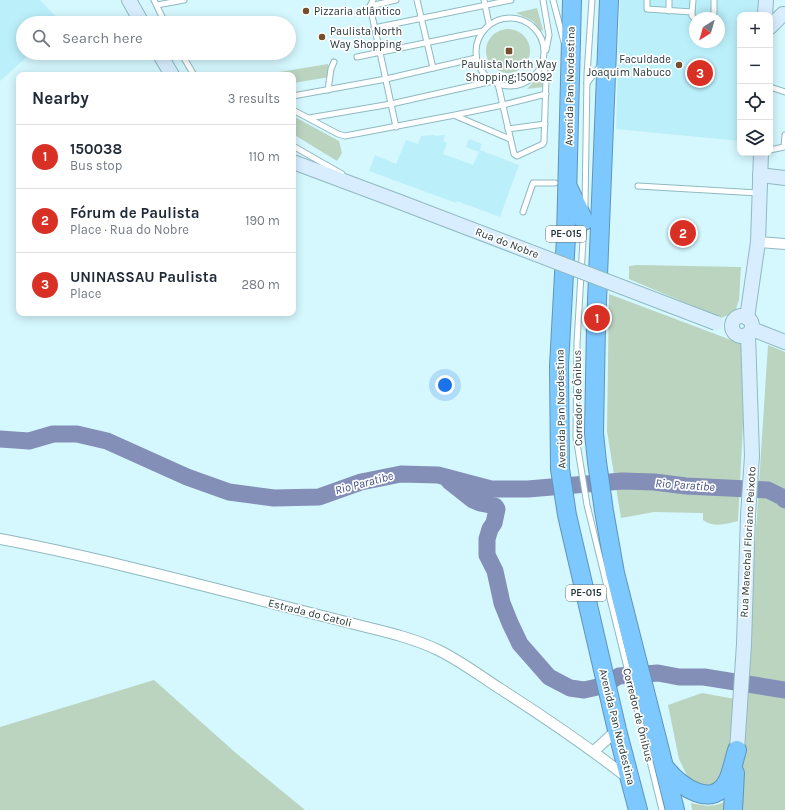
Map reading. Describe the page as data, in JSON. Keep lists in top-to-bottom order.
{
  "streets": {
    "highway": ["Avenida Pan Nordestina", "PE-015"],
    "main road": ["Rua do Nobre", "Rua Marechal Floriano Peixoto"],
    "street": ["Estrada do Catoli"],
    "lane": ["Corredor de Ônibus"]
  },
  "crossings": [
    ["Avenida Pan Nordestina", "Estrada do Catoli"],
    ["PE-015", "Corredor de Ônibus"],
    ["Rua do Nobre", "Rua Marechal Floriano Peixoto"]
  ],
  "water": ["Rio Paratibe"],
  "places": {
    "other": ["Pizzaria atlântico", "Paulista North Way Shopping", "Faculdade Joaquim Nabuco"],
    "transit": ["Paulista North Way Shopping;150092"]
  },
  "north": "bottom left",
  "page": {
    "map_buttons": ["+", "−"],
    "search": "Search here",
    "pins": ["3", "2", "1"],
    "heading": ["Nearby", "3 results"],
    "list": [
      {
        "mark": "1",
        "name": "150038",
        "note": "Bus stop",
        "value": "110 m"
      },
      {
        "mark": "2",
        "name": "Fórum de Paulista",
        "note": "Place · Rua do Nobre",
        "value": "190 m"
      },
      {
        "mark": "3",
        "name": "UNINASSAU Paulista",
        "note": "Place",
        "value": "280 m"
      }
    ]
  }
}
